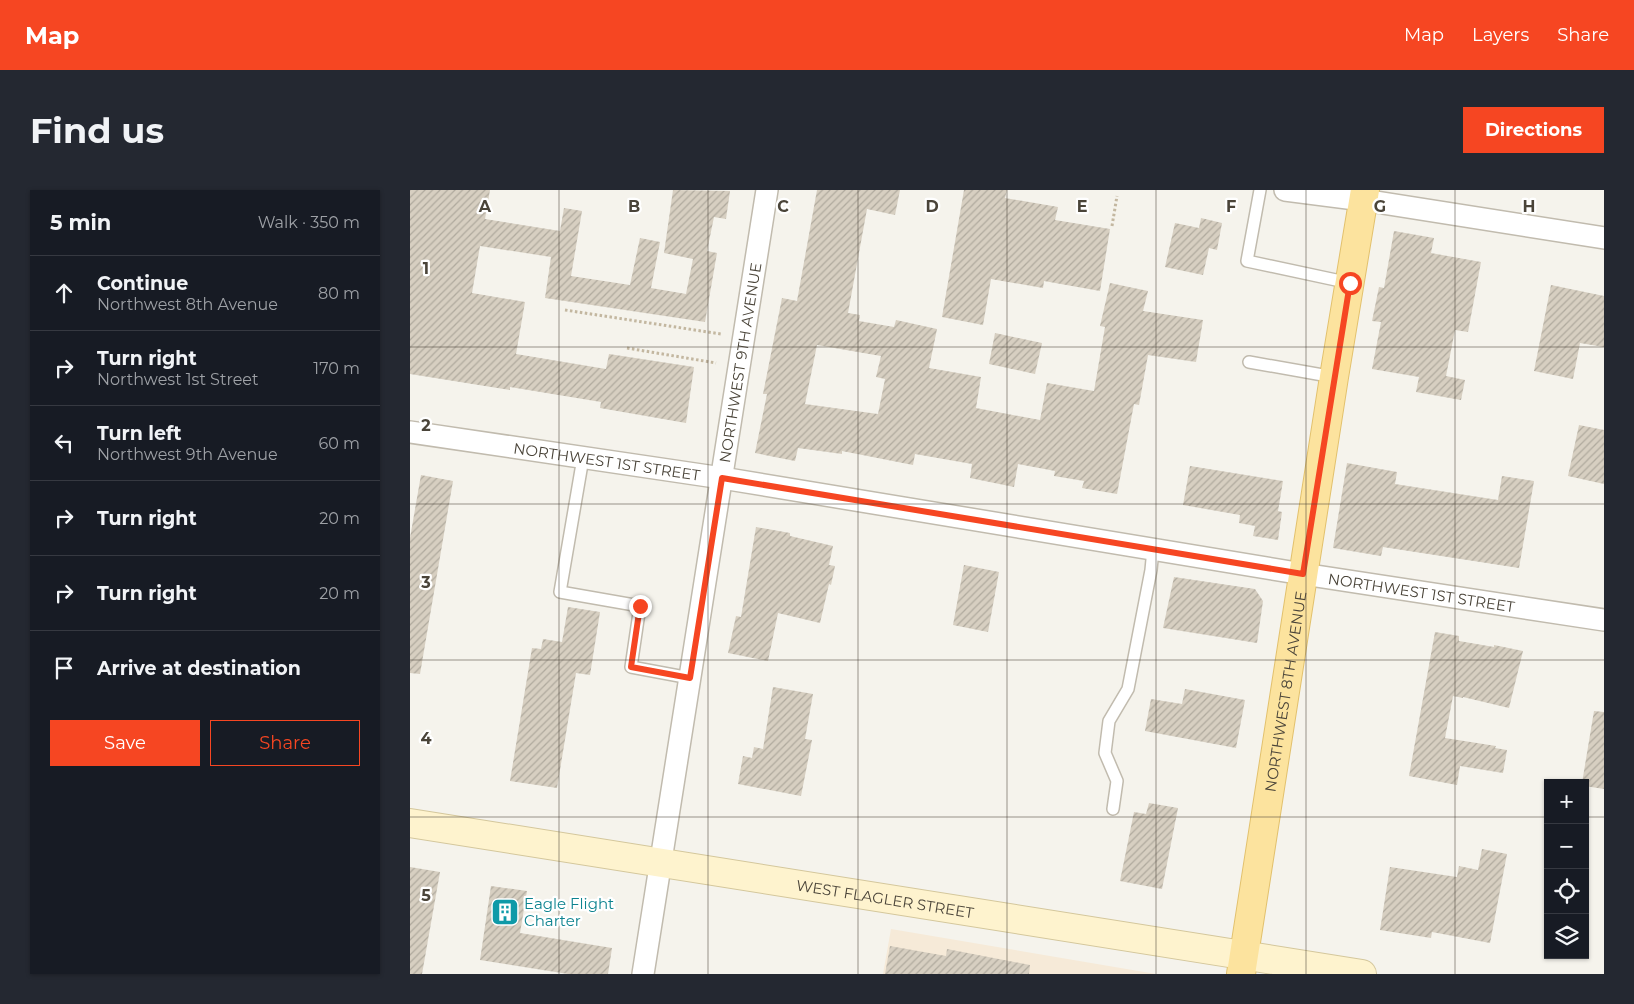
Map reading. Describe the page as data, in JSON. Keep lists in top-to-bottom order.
{
  "streets": {
    "main road": ["NORTHWEST 8TH AVENUE", "WEST FLAGLER STREET"],
    "street": ["NORTHWEST 9TH AVENUE", "NORTHWEST 1ST STREET"]
  },
  "crossings": [
    ["NORTHWEST 9TH AVENUE", "NORTHWEST 1ST STREET"],
    ["NORTHWEST 9TH AVENUE", "WEST FLAGLER STREET"],
    ["NORTHWEST 1ST STREET", "NORTHWEST 8TH AVENUE"],
    ["NORTHWEST 8TH AVENUE", "WEST FLAGLER STREET"]
  ],
  "places": {
    "building": ["Eagle Flight Charter"]
  },
  "page": {
    "header": "Map",
    "nav": ["Map", "Layers", "Share"],
    "buttons": [
      "Directions",
      ["Save", "Share"]
    ],
    "title": "Find us",
    "heading": ["5 min", "Walk · 350 m"],
    "list": [
      ["Continue", "Northwest 8th Avenue", "80 m"],
      ["Turn right", "Northwest 1st Street", "170 m"],
      ["Turn left", "Northwest 9th Avenue", "60 m"],
      ["Turn right", "20 m"],
      ["Turn right", "20 m"],
      "Arrive at destination"
    ],
    "map_buttons": ["+", "−"]
  },
  "grid": {
    "columns": [
      "A",
      "B",
      "C",
      "D",
      "E",
      "F",
      "G",
      "H"
    ],
    "rows": [
      "1",
      "2",
      "3",
      "4",
      "5"
    ]
  }
}
